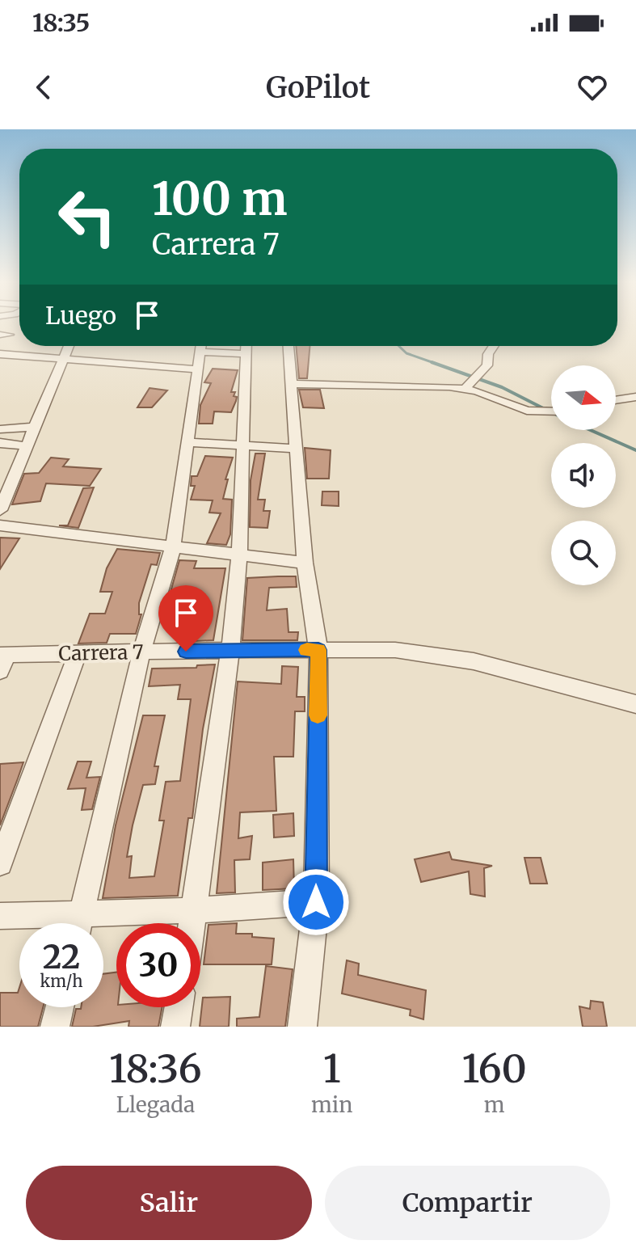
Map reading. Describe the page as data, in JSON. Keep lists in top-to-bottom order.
{
  "streets": {
    "street": ["Carrera 7"]
  },
  "north": "right",
  "page": {
    "status": "18:35",
    "header": "GoPilot",
    "turn": ["100 m", "Carrera 7"],
    "then": "Luego",
    "speed": "22 km/h",
    "limit": "30",
    "eta": [
      "18:36",
      "Llegada",
      "1",
      "min",
      "160",
      "m"
    ],
    "buttons": ["Salir", "Compartir"]
  }
}
